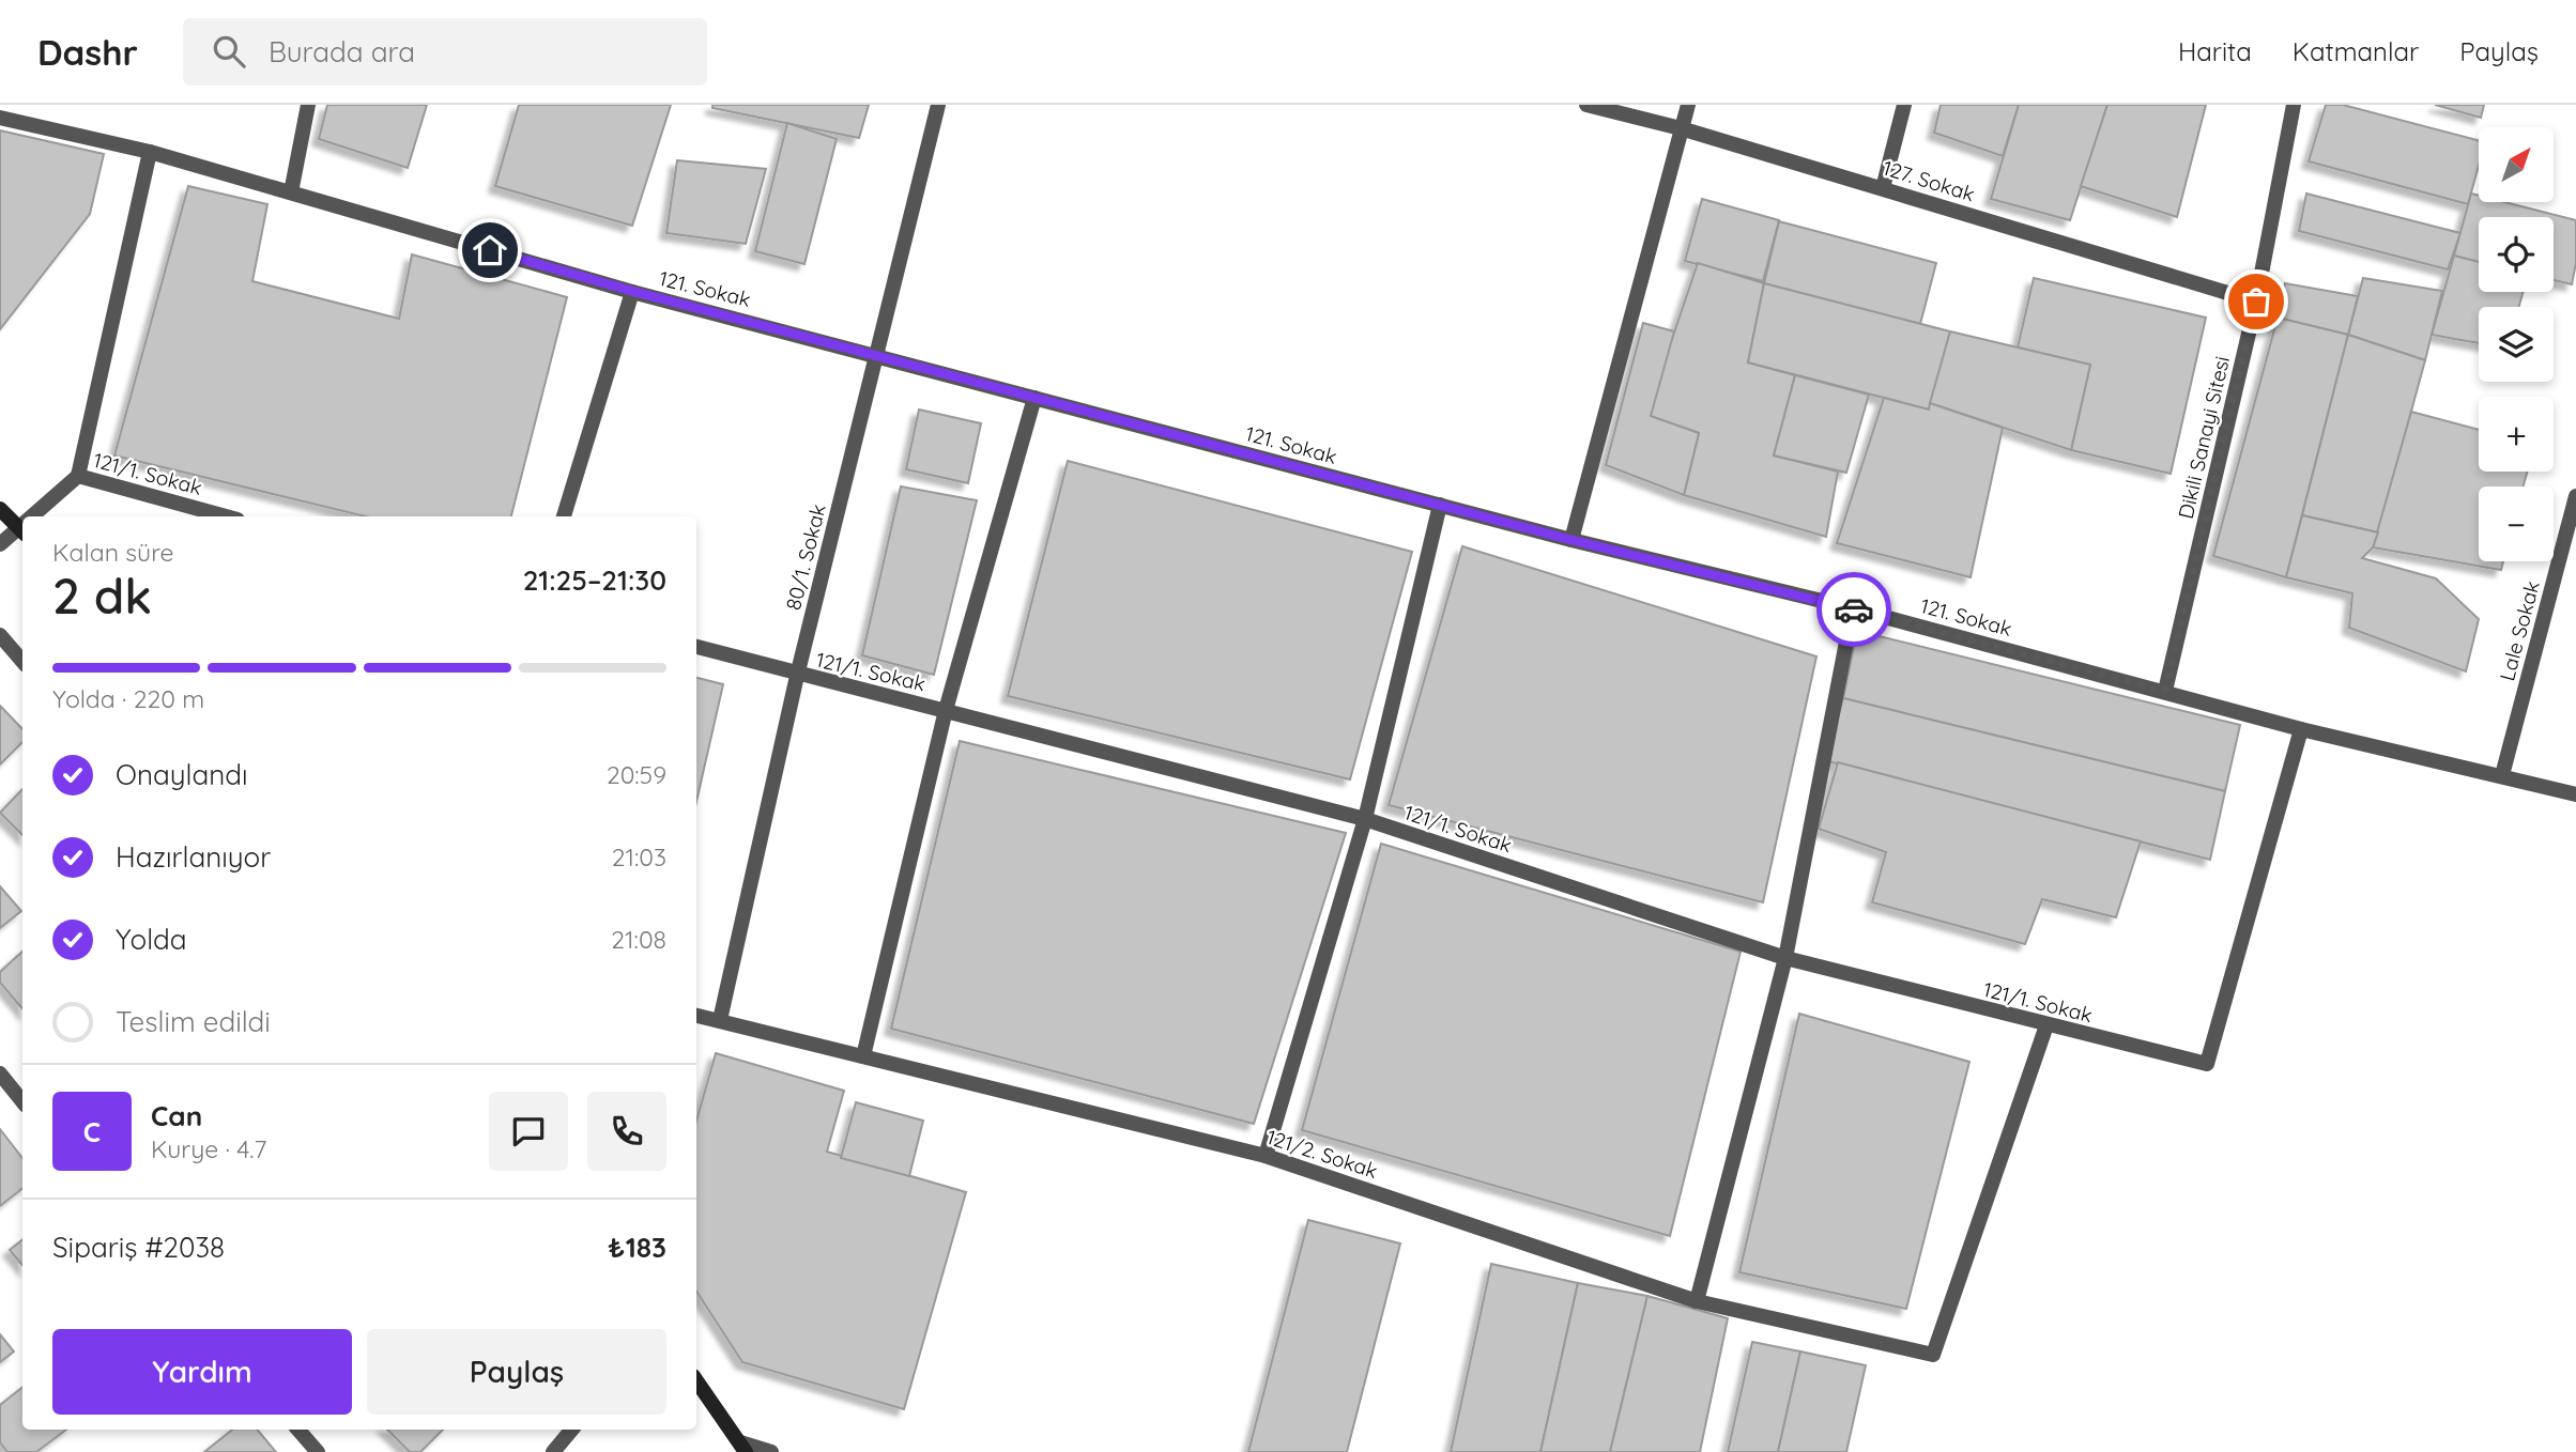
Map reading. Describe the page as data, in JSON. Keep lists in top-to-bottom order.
{
  "streets": {
    "street": [
      "127. Sokak",
      "121. Sokak",
      "Dikili Sanayi Sitesi",
      "121/1. Sokak",
      "80/1. Sokak",
      "Lale Sokak",
      "121/2. Sokak"
    ]
  },
  "crossings": [
    ["127. Sokak", "Dikili Sanayi Sitesi"],
    ["121. Sokak", "Dikili Sanayi Sitesi"],
    ["121. Sokak", "121/1. Sokak"],
    ["121. Sokak", "80/1. Sokak"],
    ["121. Sokak", "Lale Sokak"],
    ["121/1. Sokak", "80/1. Sokak"],
    ["121/1. Sokak", "121/2. Sokak"],
    ["80/1. Sokak", "121/2. Sokak"]
  ],
  "north": "top right",
  "page": {
    "header": "Dashr",
    "search": "Burada ara",
    "nav": ["Harita", "Katmanlar", "Paylaş"],
    "map_buttons": ["+", "−"],
    "heading": ["2 dk", "Kalan süre", "21:25–21:30"],
    "panel": [
      "Can",
      "Kurye · 4.7",
      "Sipariş #2038",
      "₺183"
    ],
    "bar": "Yolda · 220 m",
    "list": [
      ["Onaylandı", "20:59"],
      ["Hazırlanıyor", "21:03"],
      ["Yolda", "21:08"],
      "Teslim edildi"
    ],
    "round": "C",
    "buttons": ["Yardım", "Paylaş"]
  }
}
